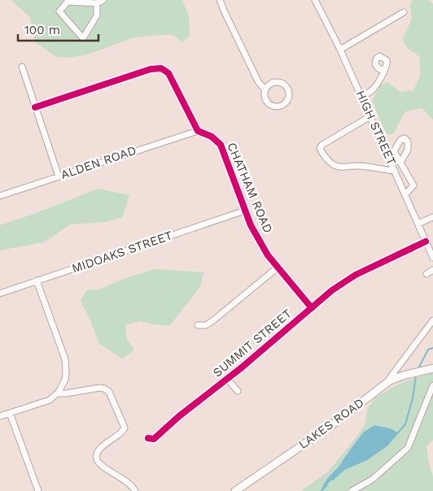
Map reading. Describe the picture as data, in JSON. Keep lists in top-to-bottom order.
{
  "streets": {
    "main road": ["LAKES ROAD"],
    "street": [
      "HIGH STREET",
      "ALDEN ROAD",
      "CHATHAM ROAD",
      "MIDOAKS STREET",
      "SUMMIT STREET"
    ]
  },
  "crossings": [
    ["HIGH STREET", "SUMMIT STREET"],
    ["ALDEN ROAD", "CHATHAM ROAD"],
    ["CHATHAM ROAD", "MIDOAKS STREET"],
    ["CHATHAM ROAD", "SUMMIT STREET"]
  ],
  "scale_bar": "100 m"
}
